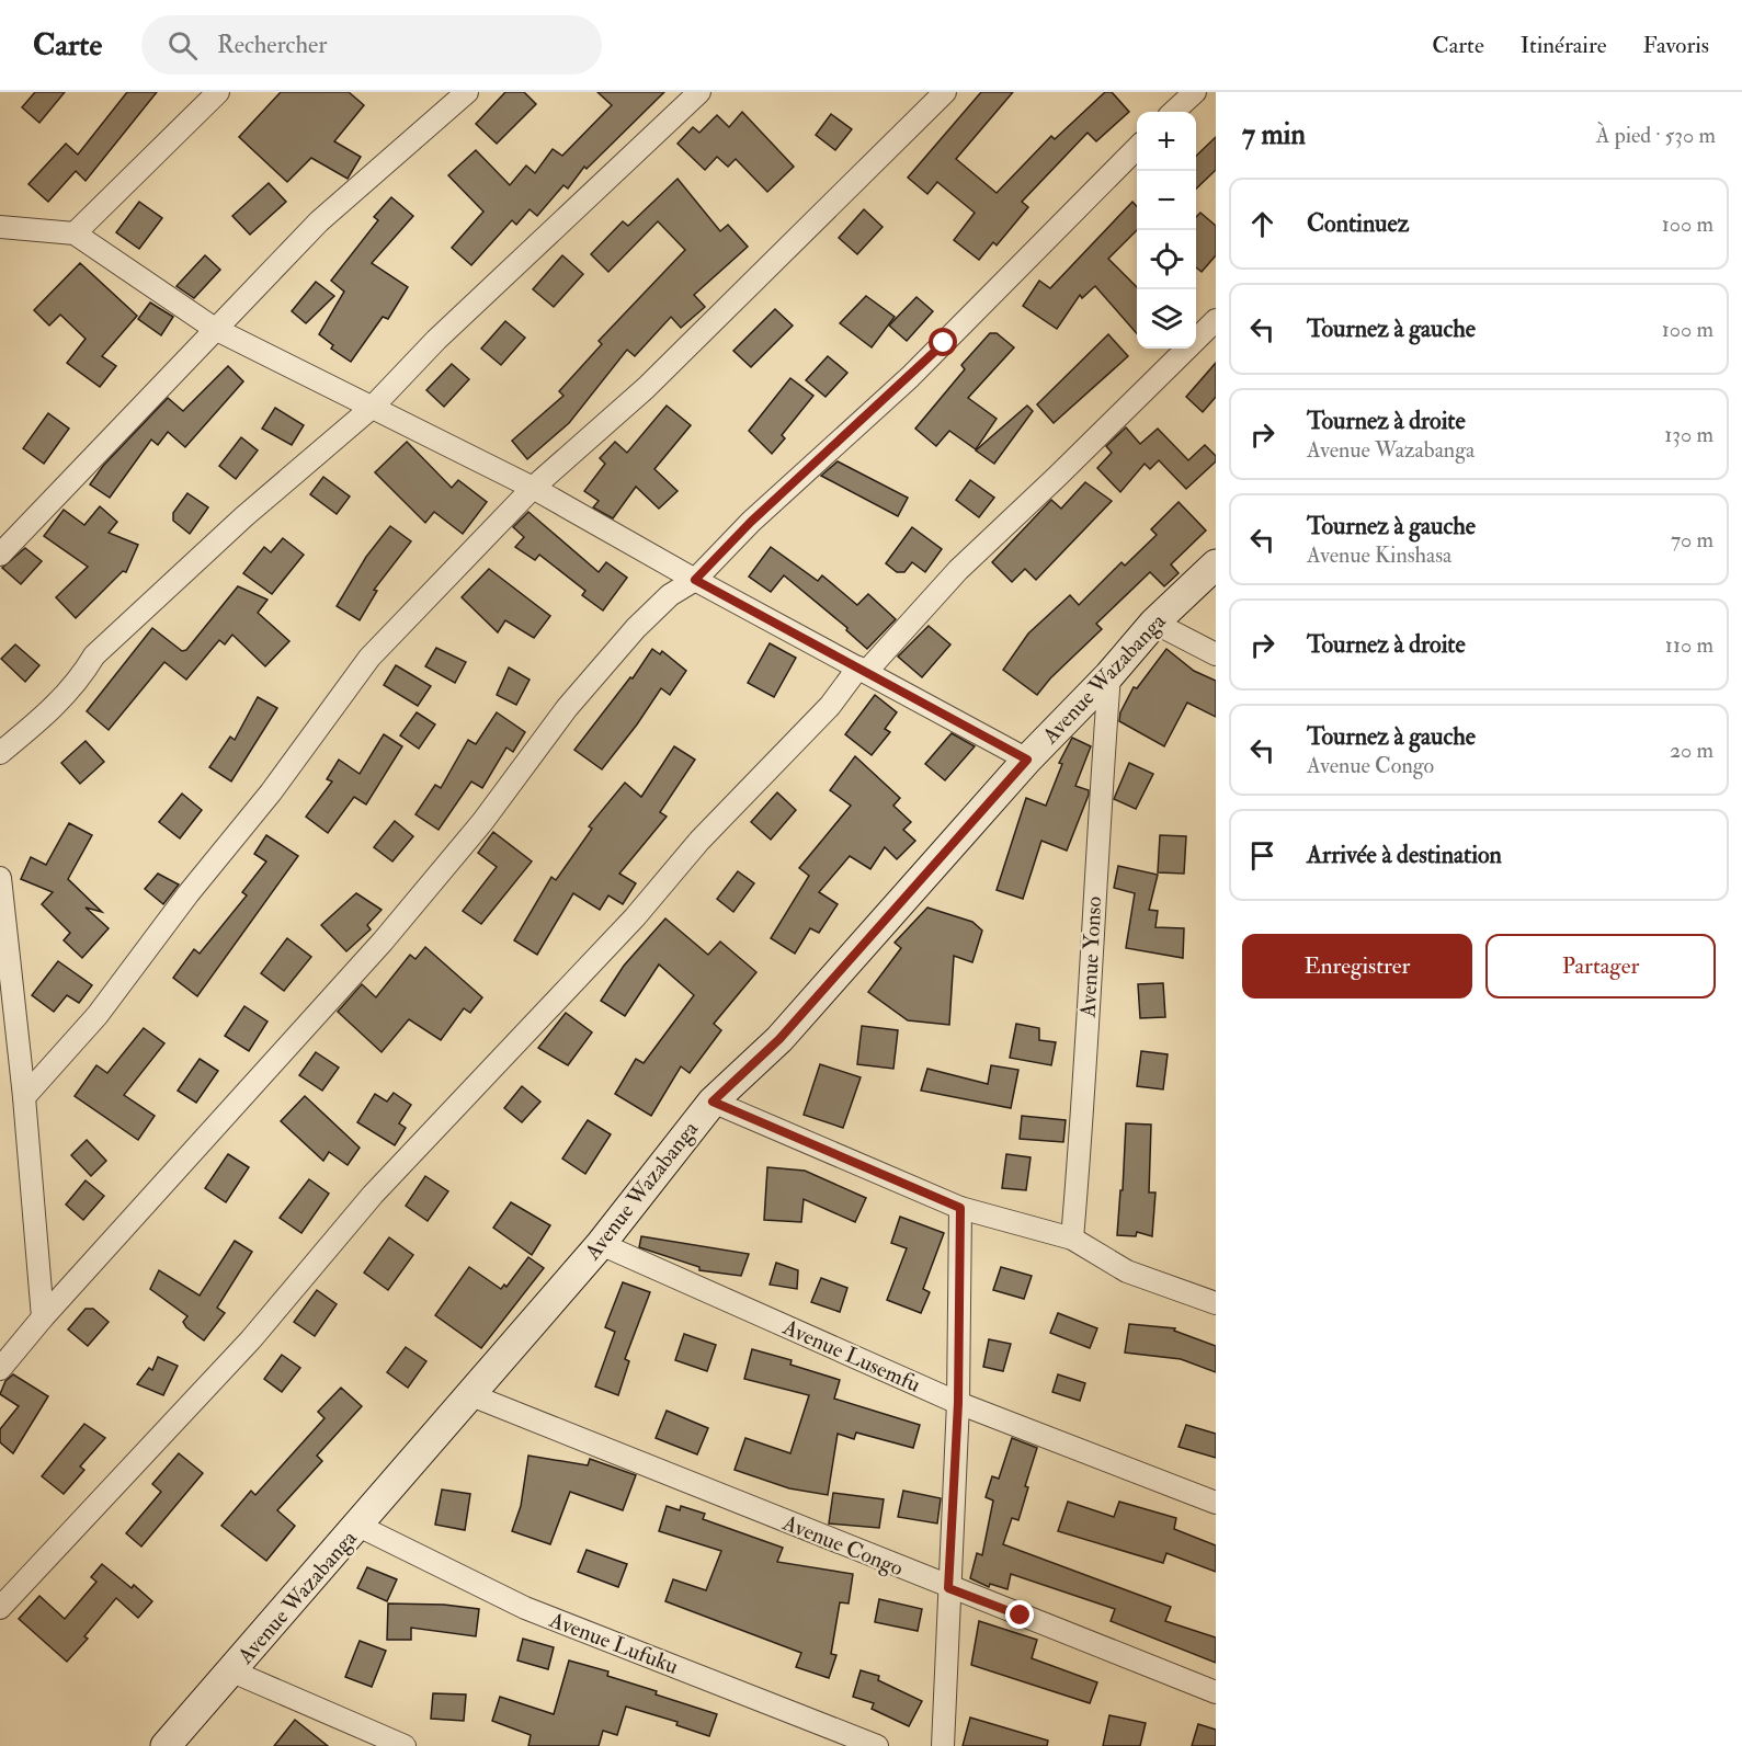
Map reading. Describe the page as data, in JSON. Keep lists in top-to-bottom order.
{
  "streets": {
    "main road": ["Avenue Wazabanga"],
    "street": [
      "Avenue Yonso",
      "Avenue Lusemfu",
      "Avenue Congo",
      "Avenue Lufuku"
    ]
  },
  "crossings": [
    ["Avenue Wazabanga", "Avenue Yonso"],
    ["Avenue Wazabanga", "Avenue Lusemfu"],
    ["Avenue Wazabanga", "Avenue Congo"],
    ["Avenue Wazabanga", "Avenue Lufuku"]
  ],
  "page": {
    "header": "Carte",
    "search": "Rechercher",
    "nav": ["Carte", "Itinéraire", "Favoris"],
    "heading": ["7 min", "À pied · 530 m"],
    "map_buttons": ["+", "−"],
    "list": [
      ["Continuez", "100 m"],
      ["Tournez à gauche", "100 m"],
      ["Tournez à droite", "Avenue Wazabanga", "130 m"],
      ["Tournez à gauche", "Avenue Kinshasa", "70 m"],
      ["Tournez à droite", "110 m"],
      ["Tournez à gauche", "Avenue Congo", "20 m"],
      "Arrivée à destination"
    ],
    "buttons": ["Enregistrer", "Partager"]
  }
}
